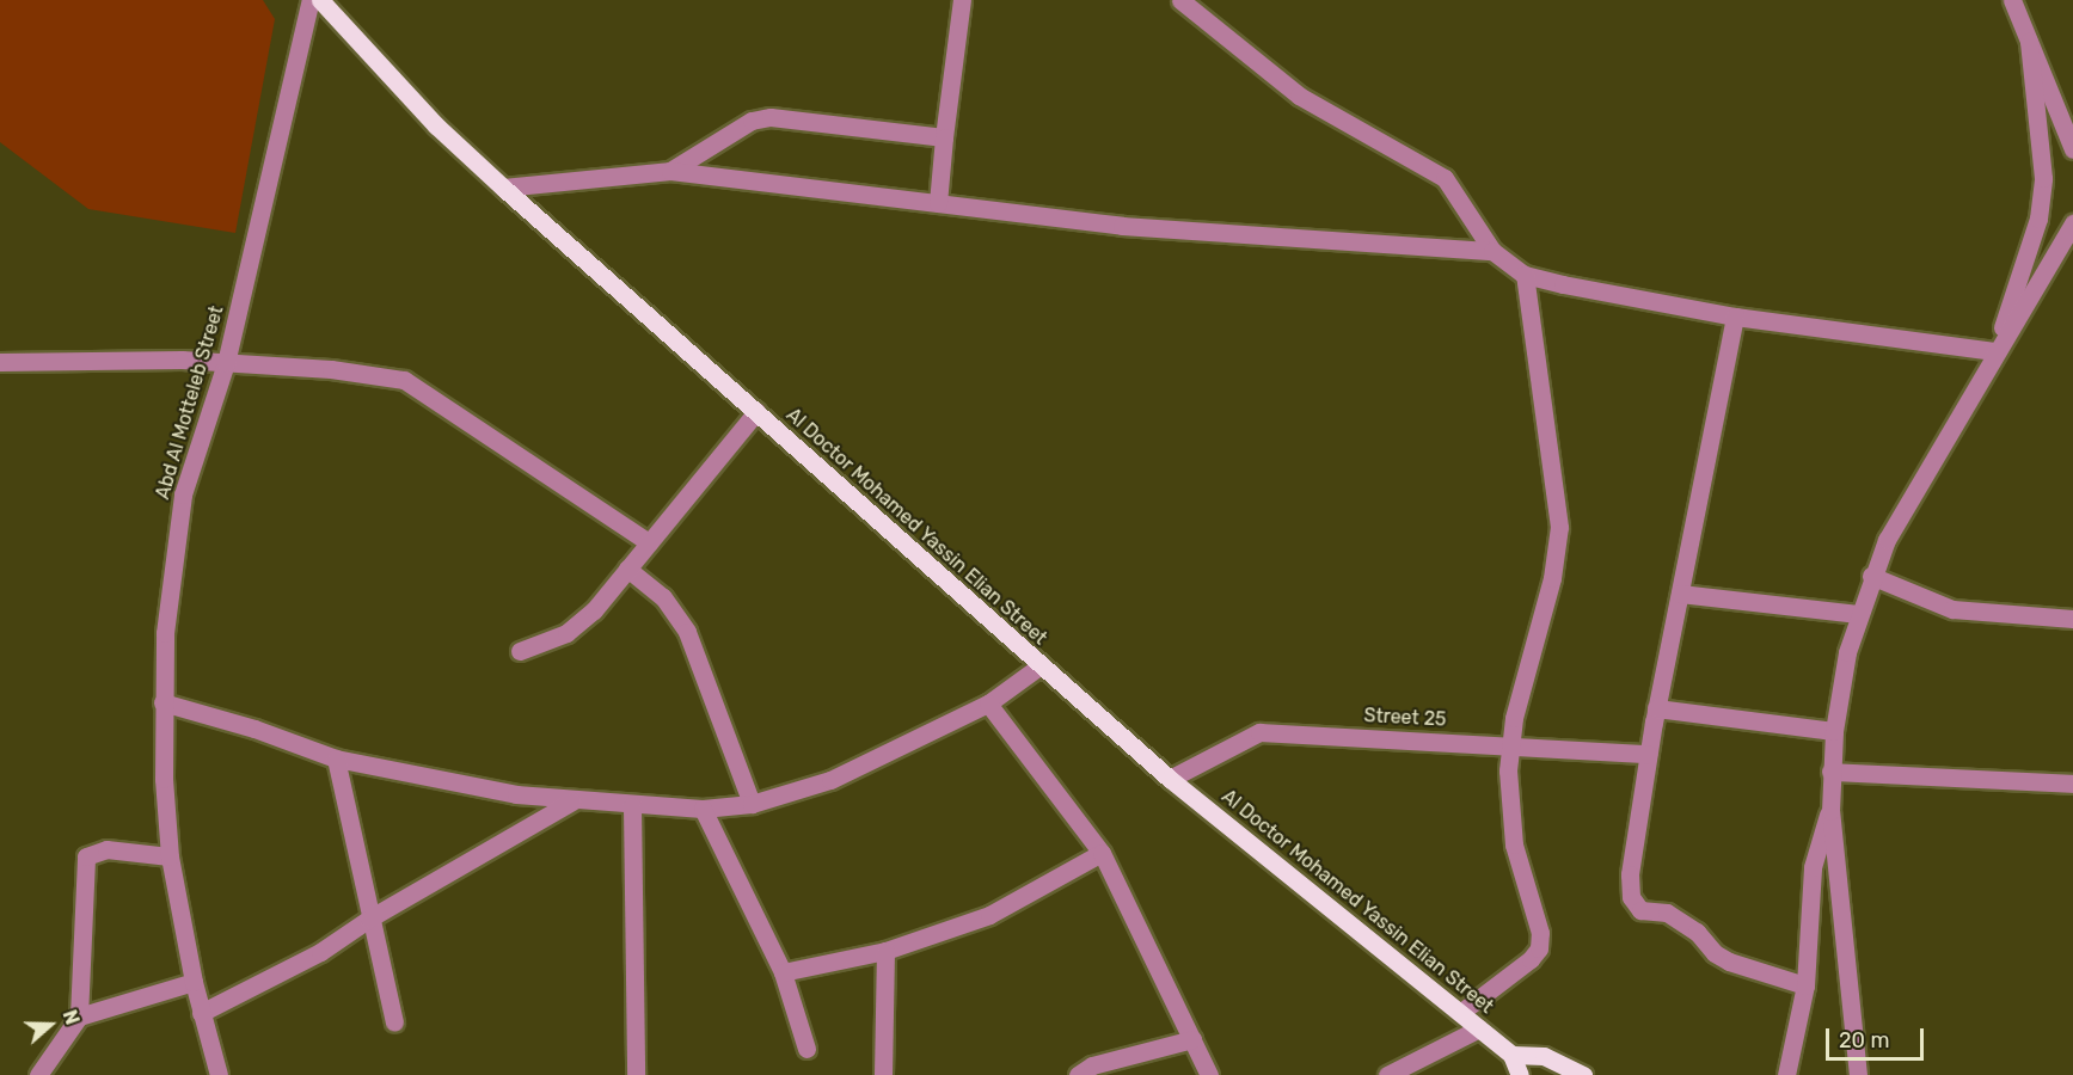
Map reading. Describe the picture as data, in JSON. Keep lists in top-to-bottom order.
{
  "streets": {
    "main road": ["Al Doctor Mohamed Yassin Elian Street"],
    "street": ["Abd Al Motteleb Street", "Street 25"]
  },
  "crossings": [
    ["Al Doctor Mohamed Yassin Elian Street", "Street 25"]
  ],
  "scale_bar": "20 m",
  "north": "right"
}
